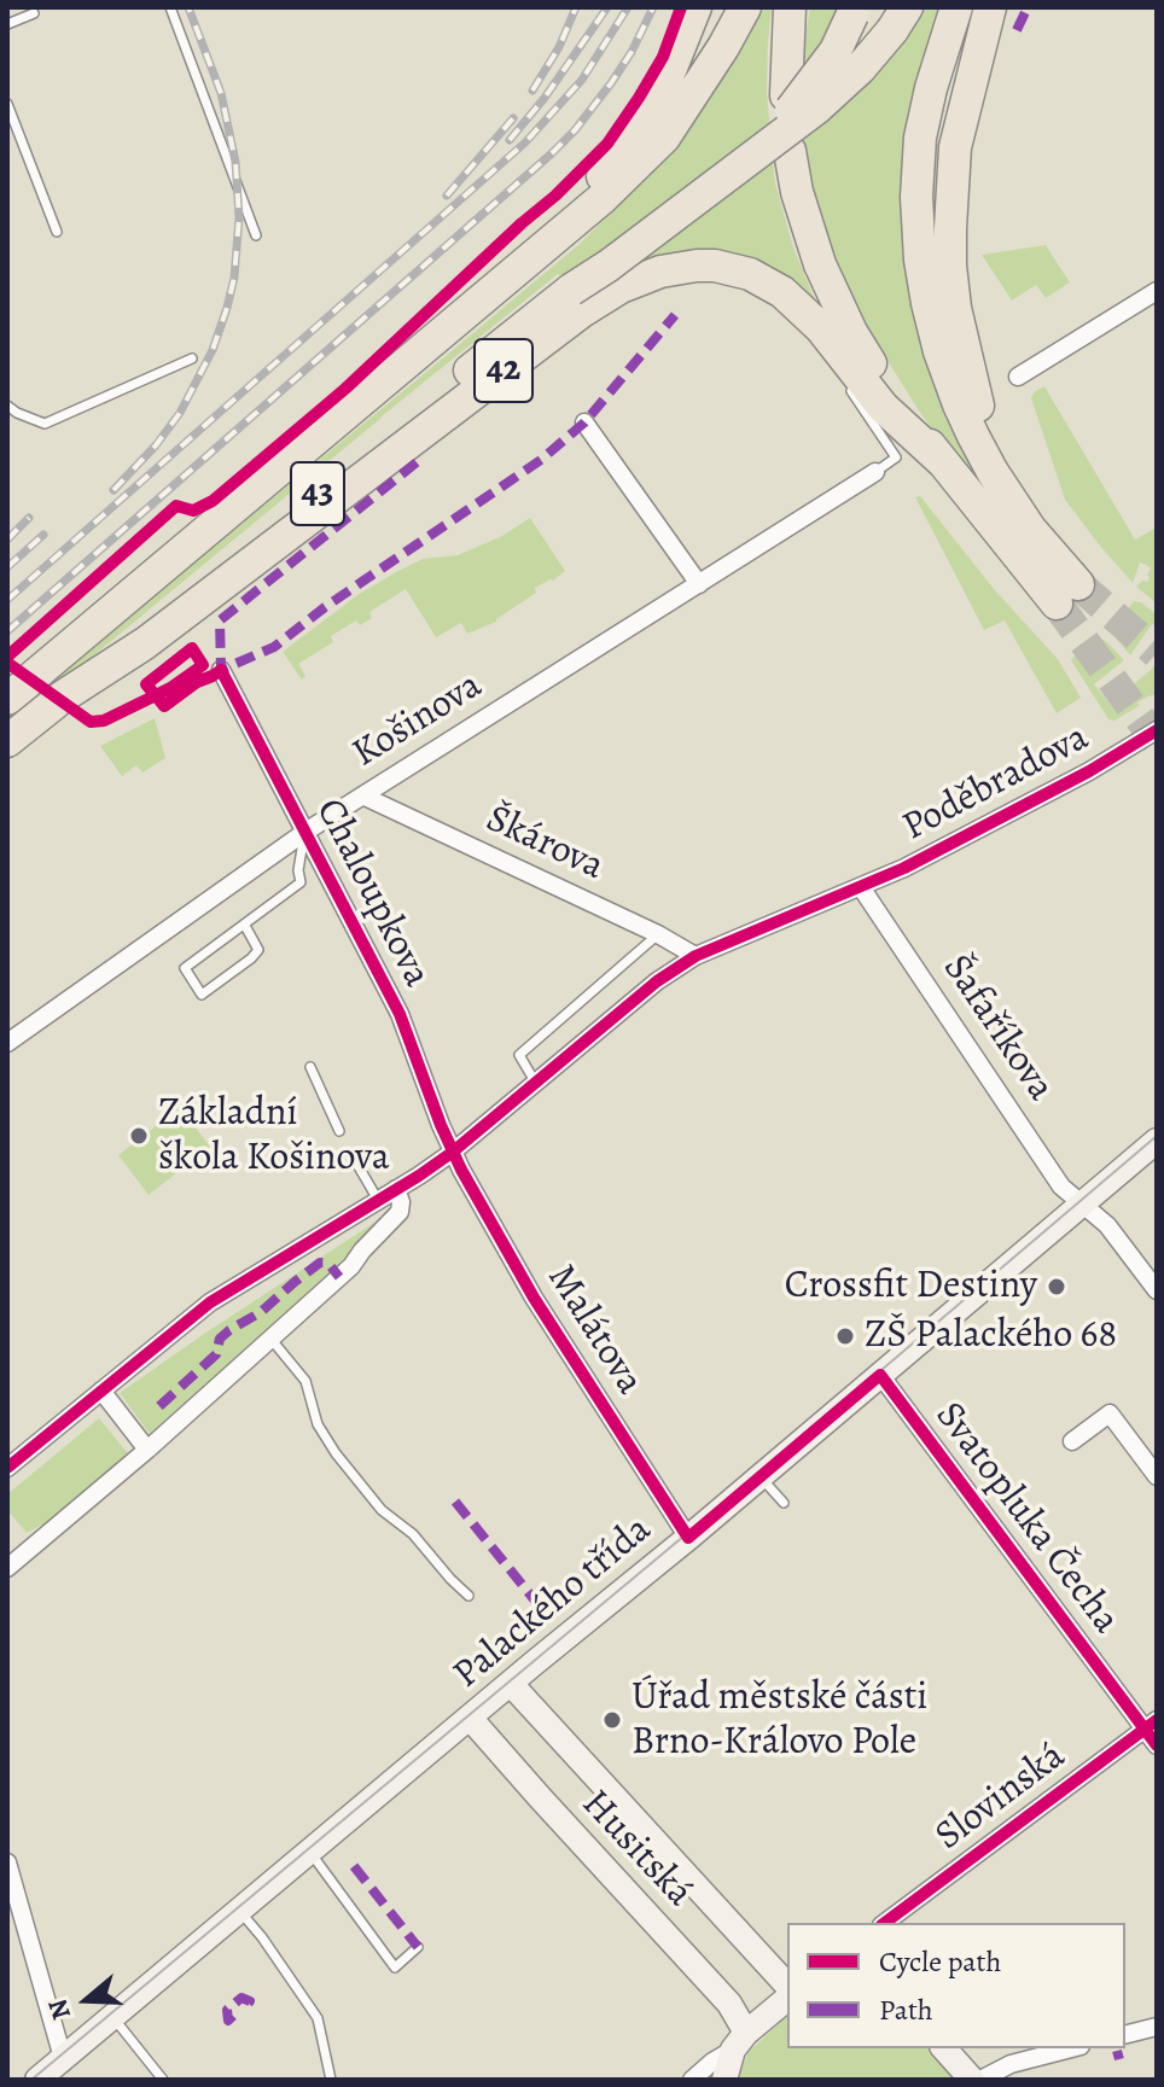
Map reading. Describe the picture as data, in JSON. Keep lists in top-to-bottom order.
{
  "streets": {
    "highway": ["42", "43"],
    "street": [
      "Košinova",
      "Poděbradova",
      "Škárova",
      "Chaloupkova",
      "Šafaříkova",
      "Malátova",
      "Svatopluka Čecha",
      "Palackého třída",
      "Slovinská",
      "Husitská"
    ]
  },
  "crossings": [
    ["42", "43"],
    ["Košinova", "Škárova"],
    ["Košinova", "Chaloupkova"],
    ["Poděbradova", "Škárova"],
    ["Poděbradova", "Chaloupkova"],
    ["Poděbradova", "Šafaříkova"],
    ["Poděbradova", "Malátova"],
    ["Chaloupkova", "Malátova"],
    ["Šafaříkova", "Palackého třída"],
    ["Malátova", "Palackého třída"],
    ["Svatopluka Čecha", "Palackého třída"],
    ["Svatopluka Čecha", "Slovinská"],
    ["Palackého třída", "Husitská"]
  ],
  "places": [
    "Základní škola Košinova",
    "Crossfit Destiny",
    "ZŠ Palackého 68",
    "Úřad městské části Brno-Královo Pole"
  ],
  "legend": ["Cycle path", "Path"],
  "north": "left"
}
